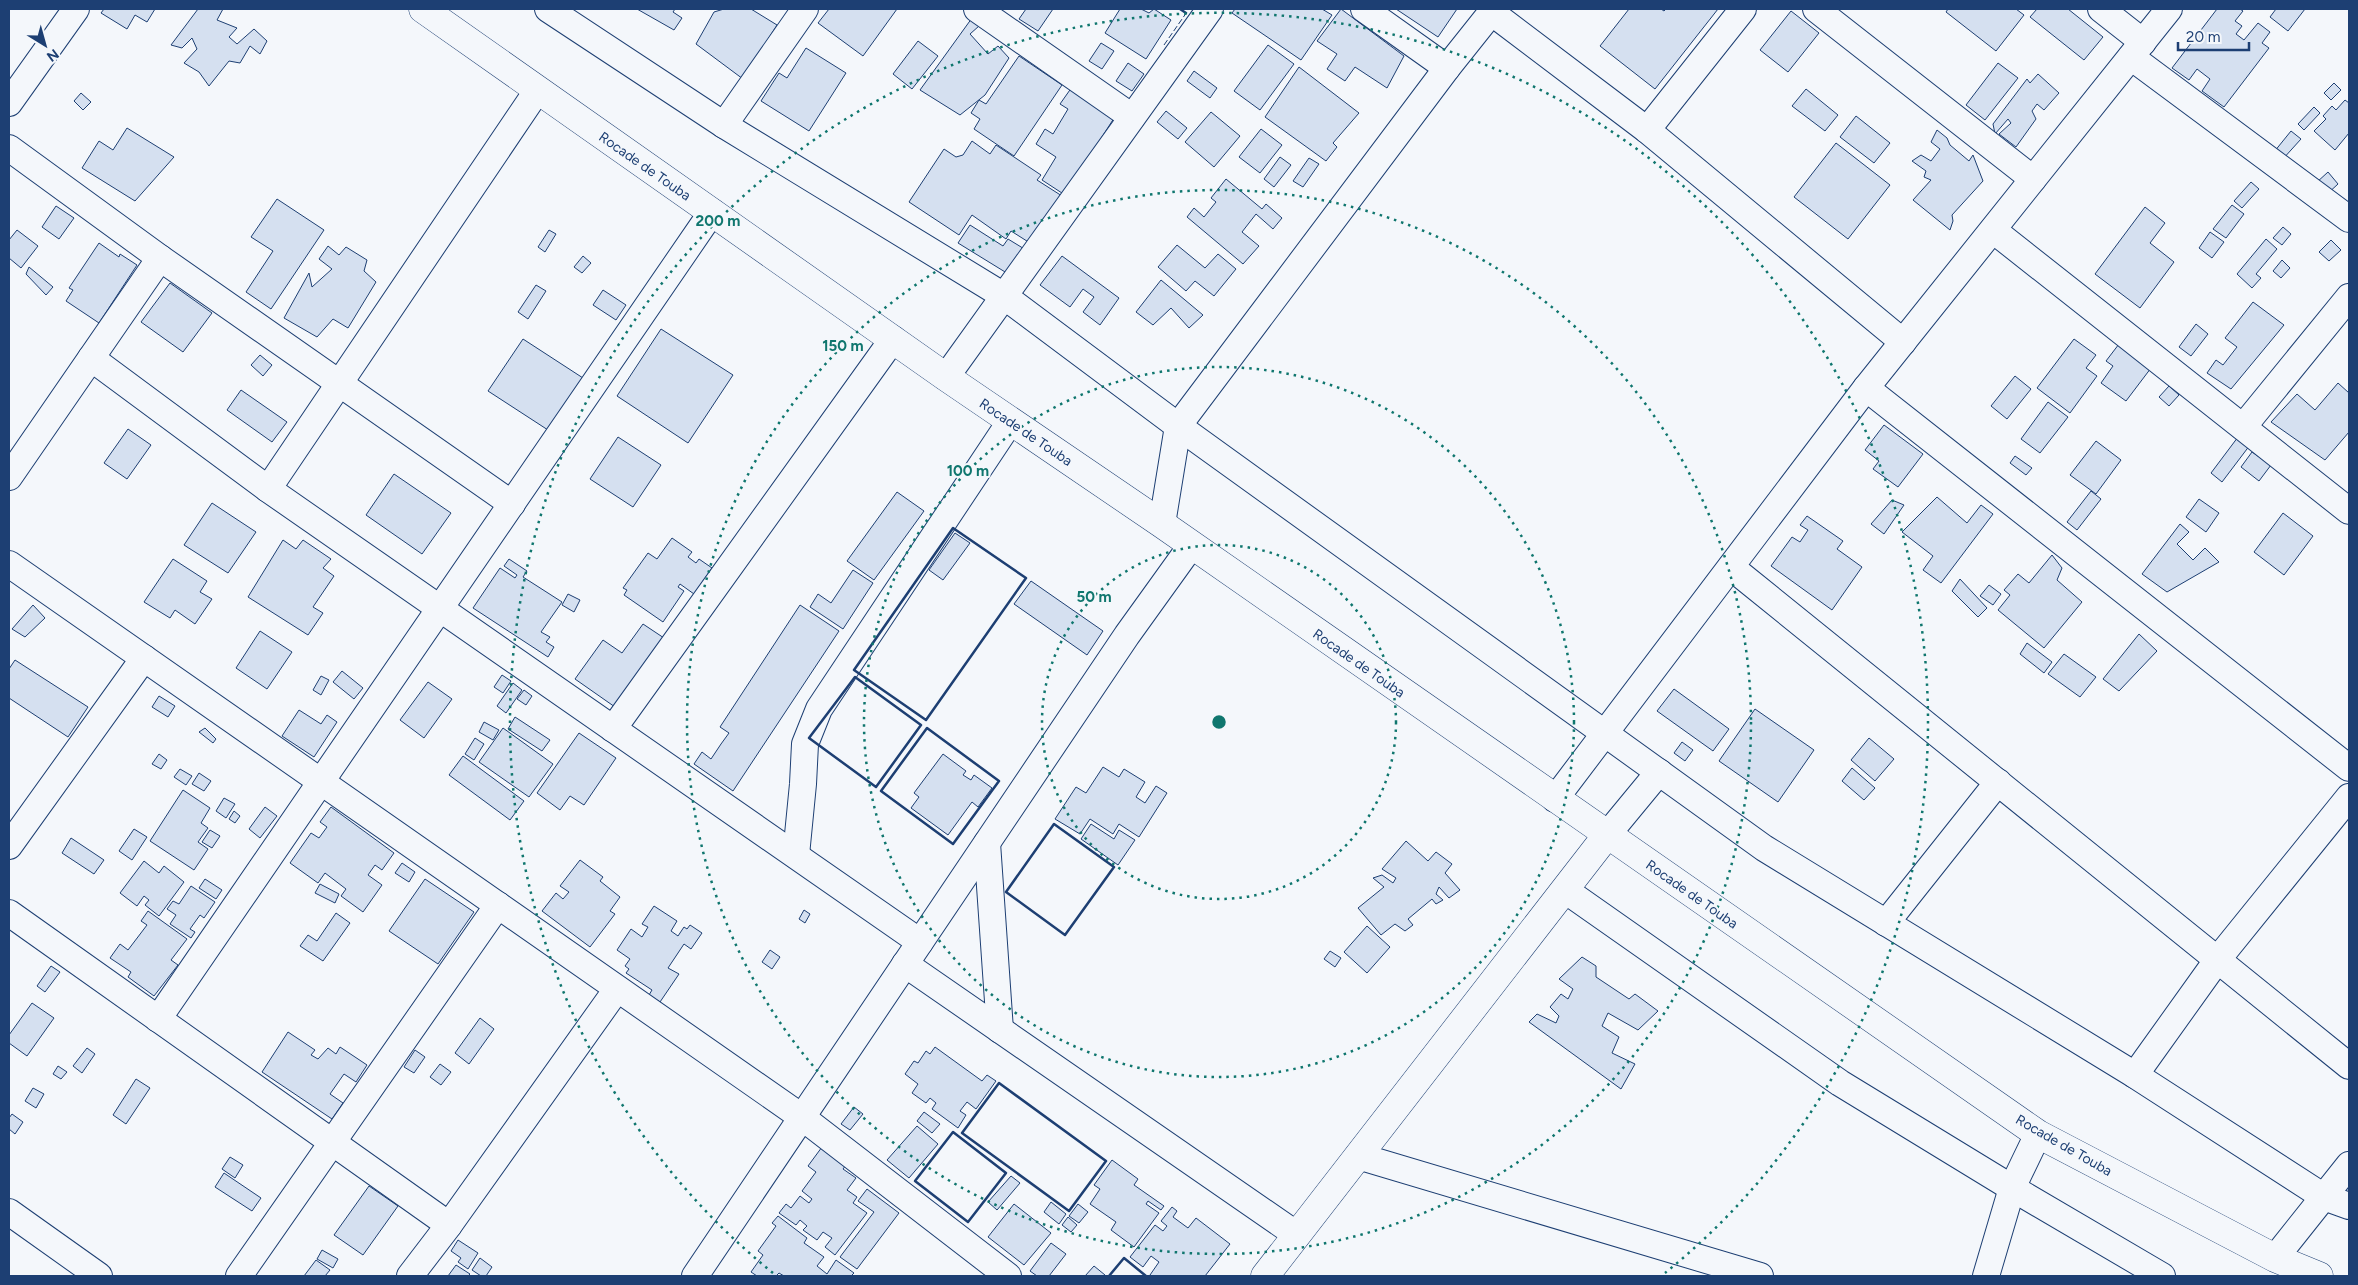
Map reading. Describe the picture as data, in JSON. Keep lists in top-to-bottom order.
{
  "streets": {
    "main road": ["Rocade de Touba"]
  },
  "scale_bar": "20 m",
  "north": "bottom right",
  "rings": [
    "200 m",
    "150 m",
    "100 m",
    "50 m"
  ]
}
